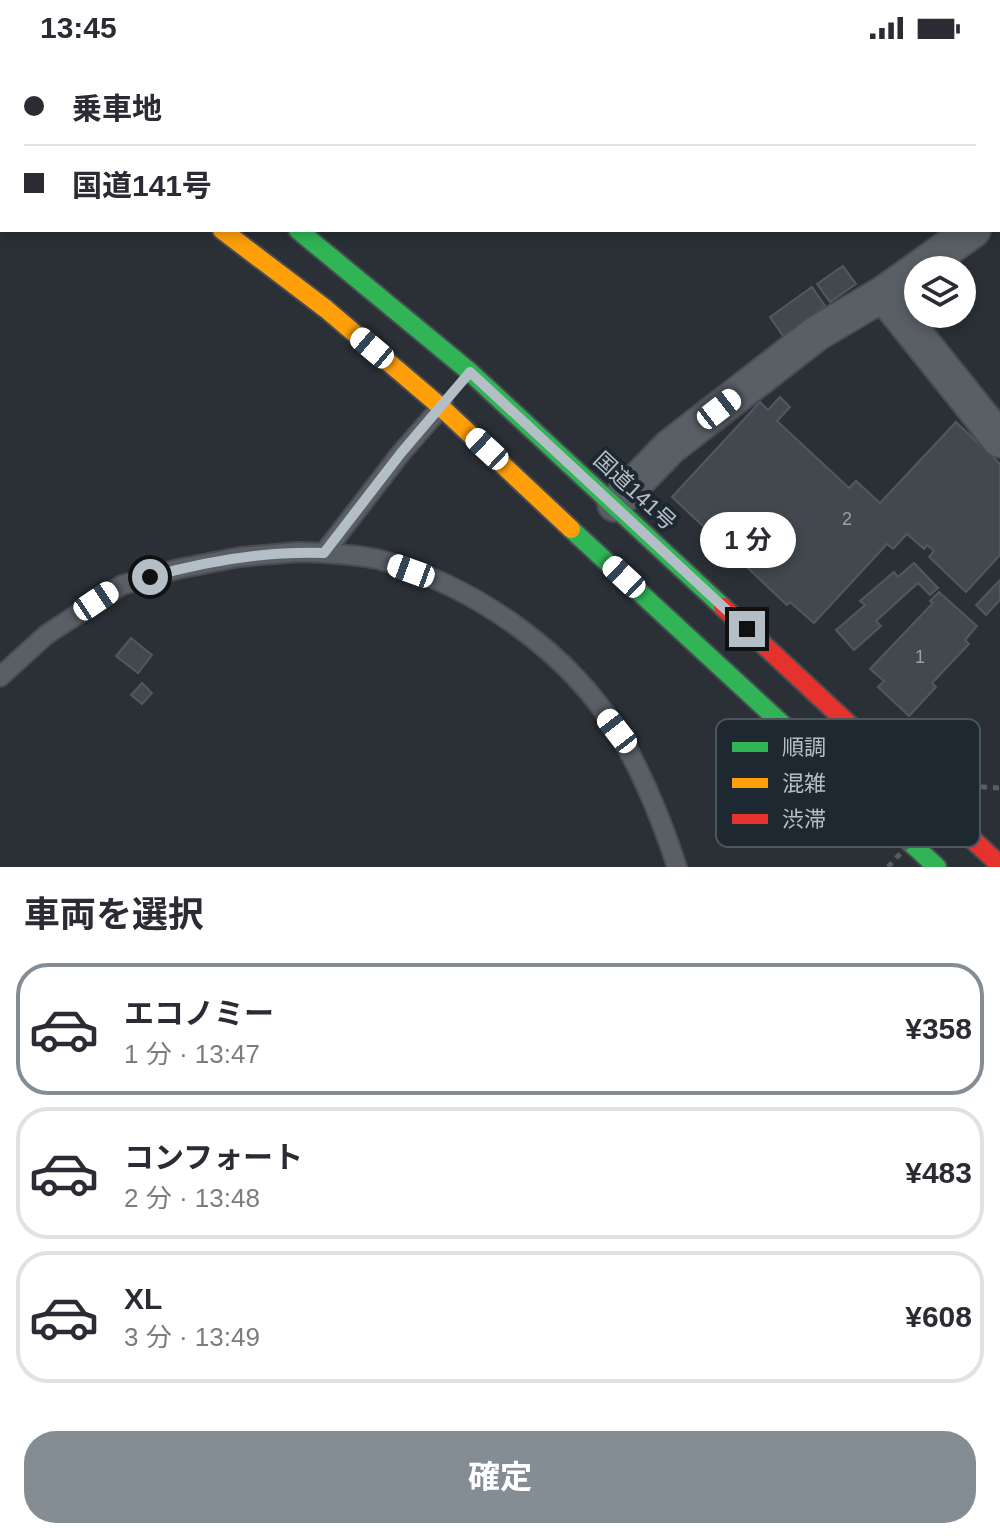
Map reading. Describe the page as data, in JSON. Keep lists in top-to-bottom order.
{
  "streets": {
    "highway": ["国道141号"]
  },
  "house_numbers": ["2", "1"],
  "legend": ["順調", "混雑", "渋滞"],
  "page": {
    "status": "13:45",
    "banner": ["乗車地", "国道141号"],
    "bubble": "1 分",
    "heading": "車両を選択",
    "list": [
      {
        "name": "エコノミー",
        "note": "1 分 · 13:47",
        "value": "¥358"
      },
      {
        "name": "コンフォート",
        "note": "2 分 · 13:48",
        "value": "¥483"
      },
      {
        "name": "XL",
        "note": "3 分 · 13:49",
        "value": "¥608"
      }
    ],
    "buttons": "確定"
  }
}
